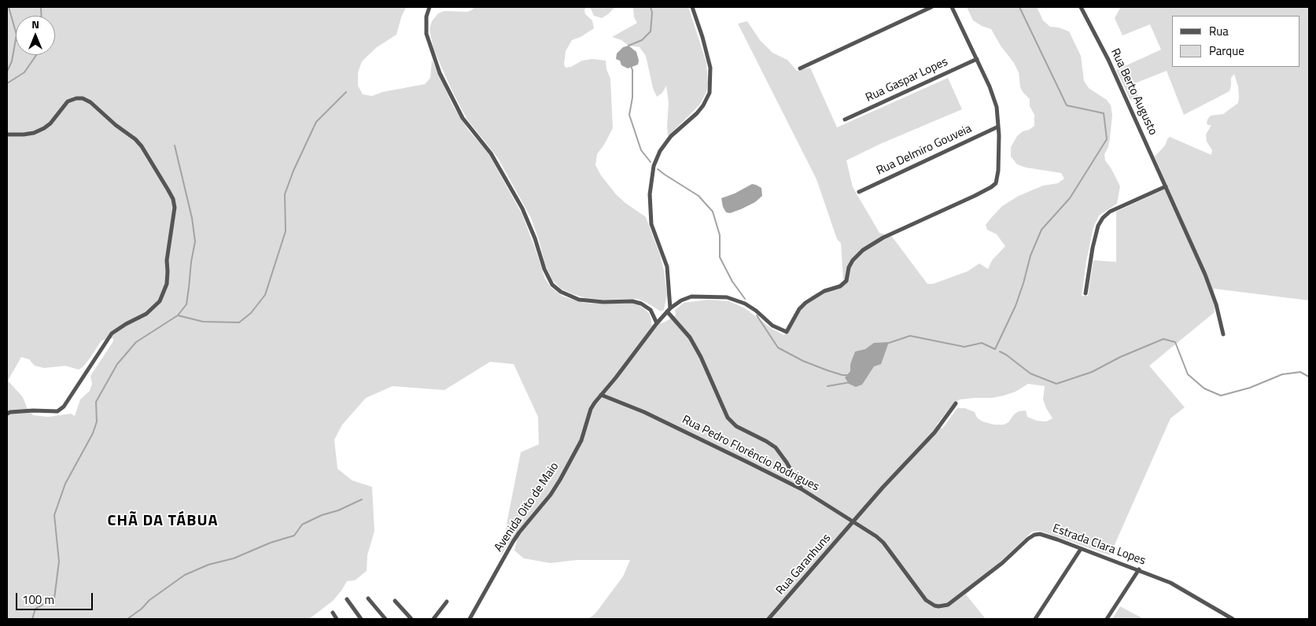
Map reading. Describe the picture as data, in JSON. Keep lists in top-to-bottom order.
{
  "streets": {
    "street": [
      "Rua Gaspar Lopes",
      "Rua Berto Augusto",
      "Rua Delmiro Gouveia",
      "Rua Pedro Florêncio Rodrigues",
      "Avenida Oito de Maio",
      "Estrada Clara Lopes",
      "Rua Garanhuns"
    ]
  },
  "crossings": [
    ["Rua Delmiro Gouveia", "Avenida Oito de Maio"],
    ["Rua Pedro Florêncio Rodrigues", "Avenida Oito de Maio"],
    ["Rua Pedro Florêncio Rodrigues", "Estrada Clara Lopes"],
    ["Rua Pedro Florêncio Rodrigues", "Rua Garanhuns"]
  ],
  "districts": ["CHÃ DA TÁBUA"],
  "legend": ["Rua", "Parque"],
  "scale_bar": "100 m",
  "north": "top"
}
